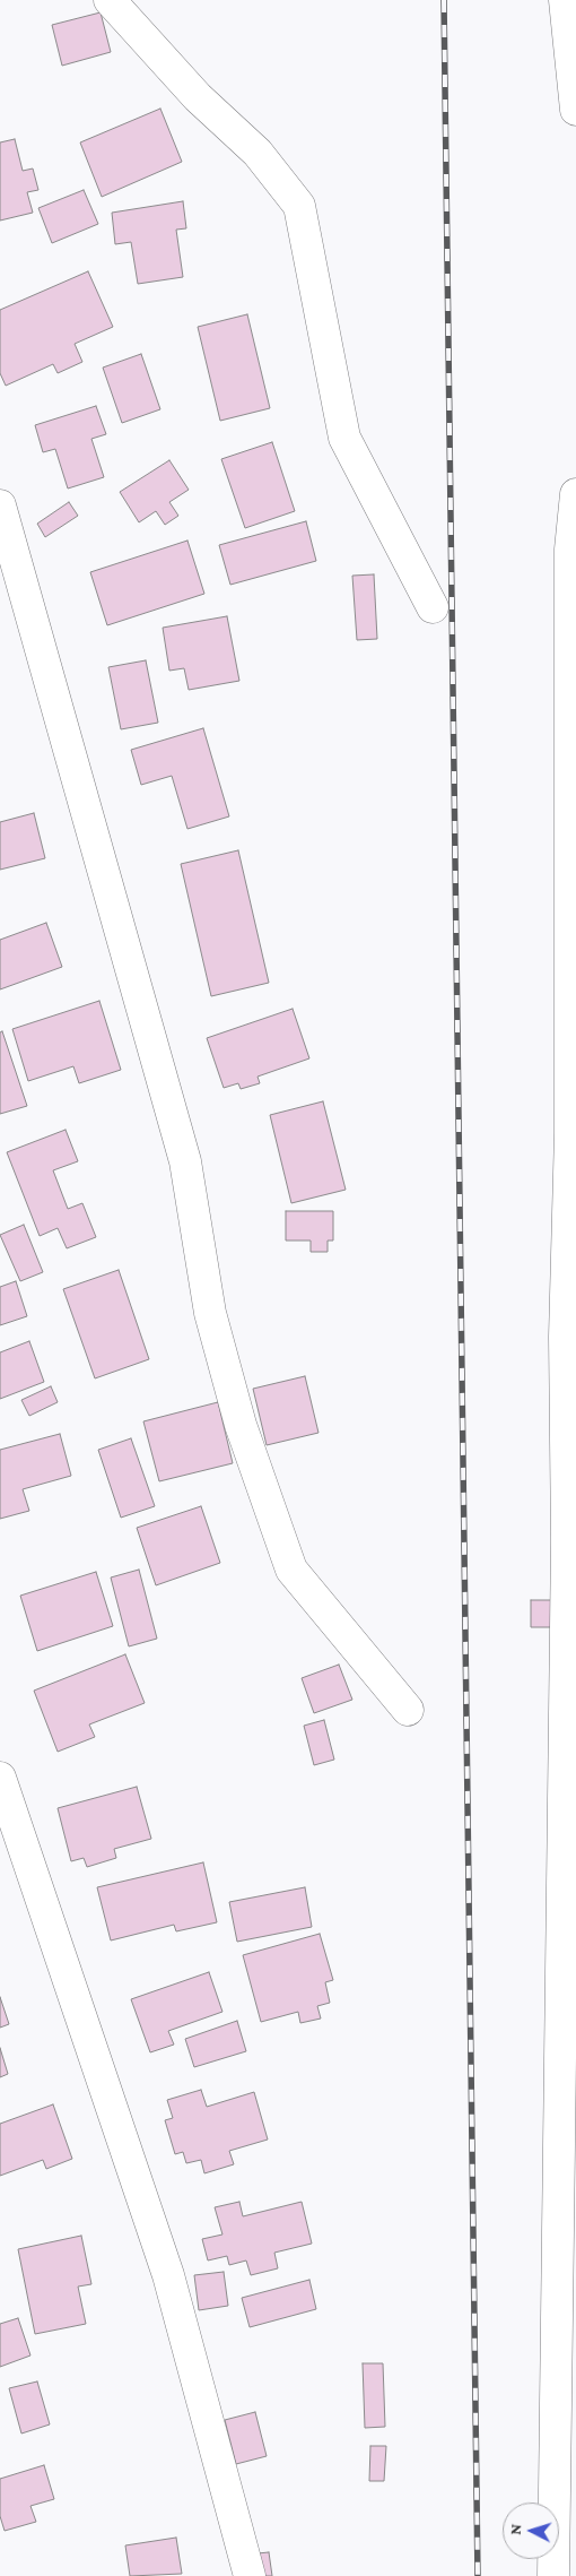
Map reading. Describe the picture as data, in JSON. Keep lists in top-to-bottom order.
{
  "north": "left"
}
